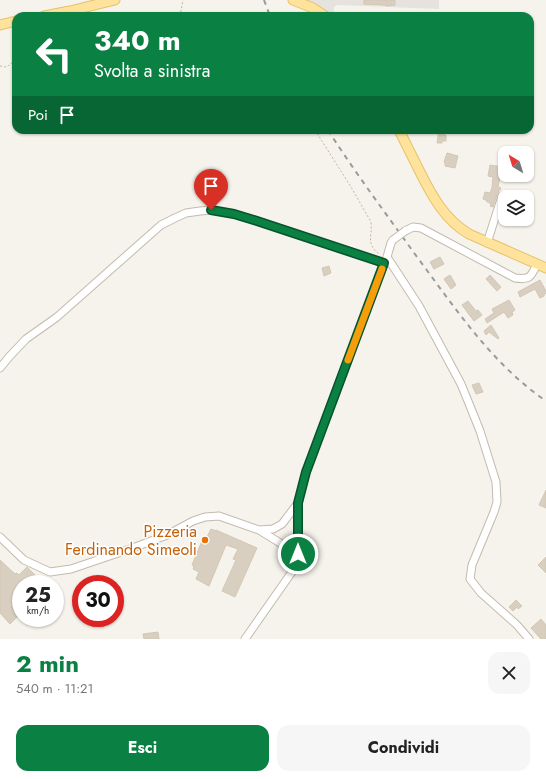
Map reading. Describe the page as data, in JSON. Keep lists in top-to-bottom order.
{
  "places": ["Pizzeria Ferdinando Simeoli"],
  "north": "top left",
  "page": {
    "turn": ["340 m", "Svolta a sinistra"],
    "then": "Poi",
    "speed": "25 km/h",
    "limit": "30",
    "heading": ["2 min", "540 m · 11:21"],
    "buttons": ["Esci", "Condividi"]
  }
}
